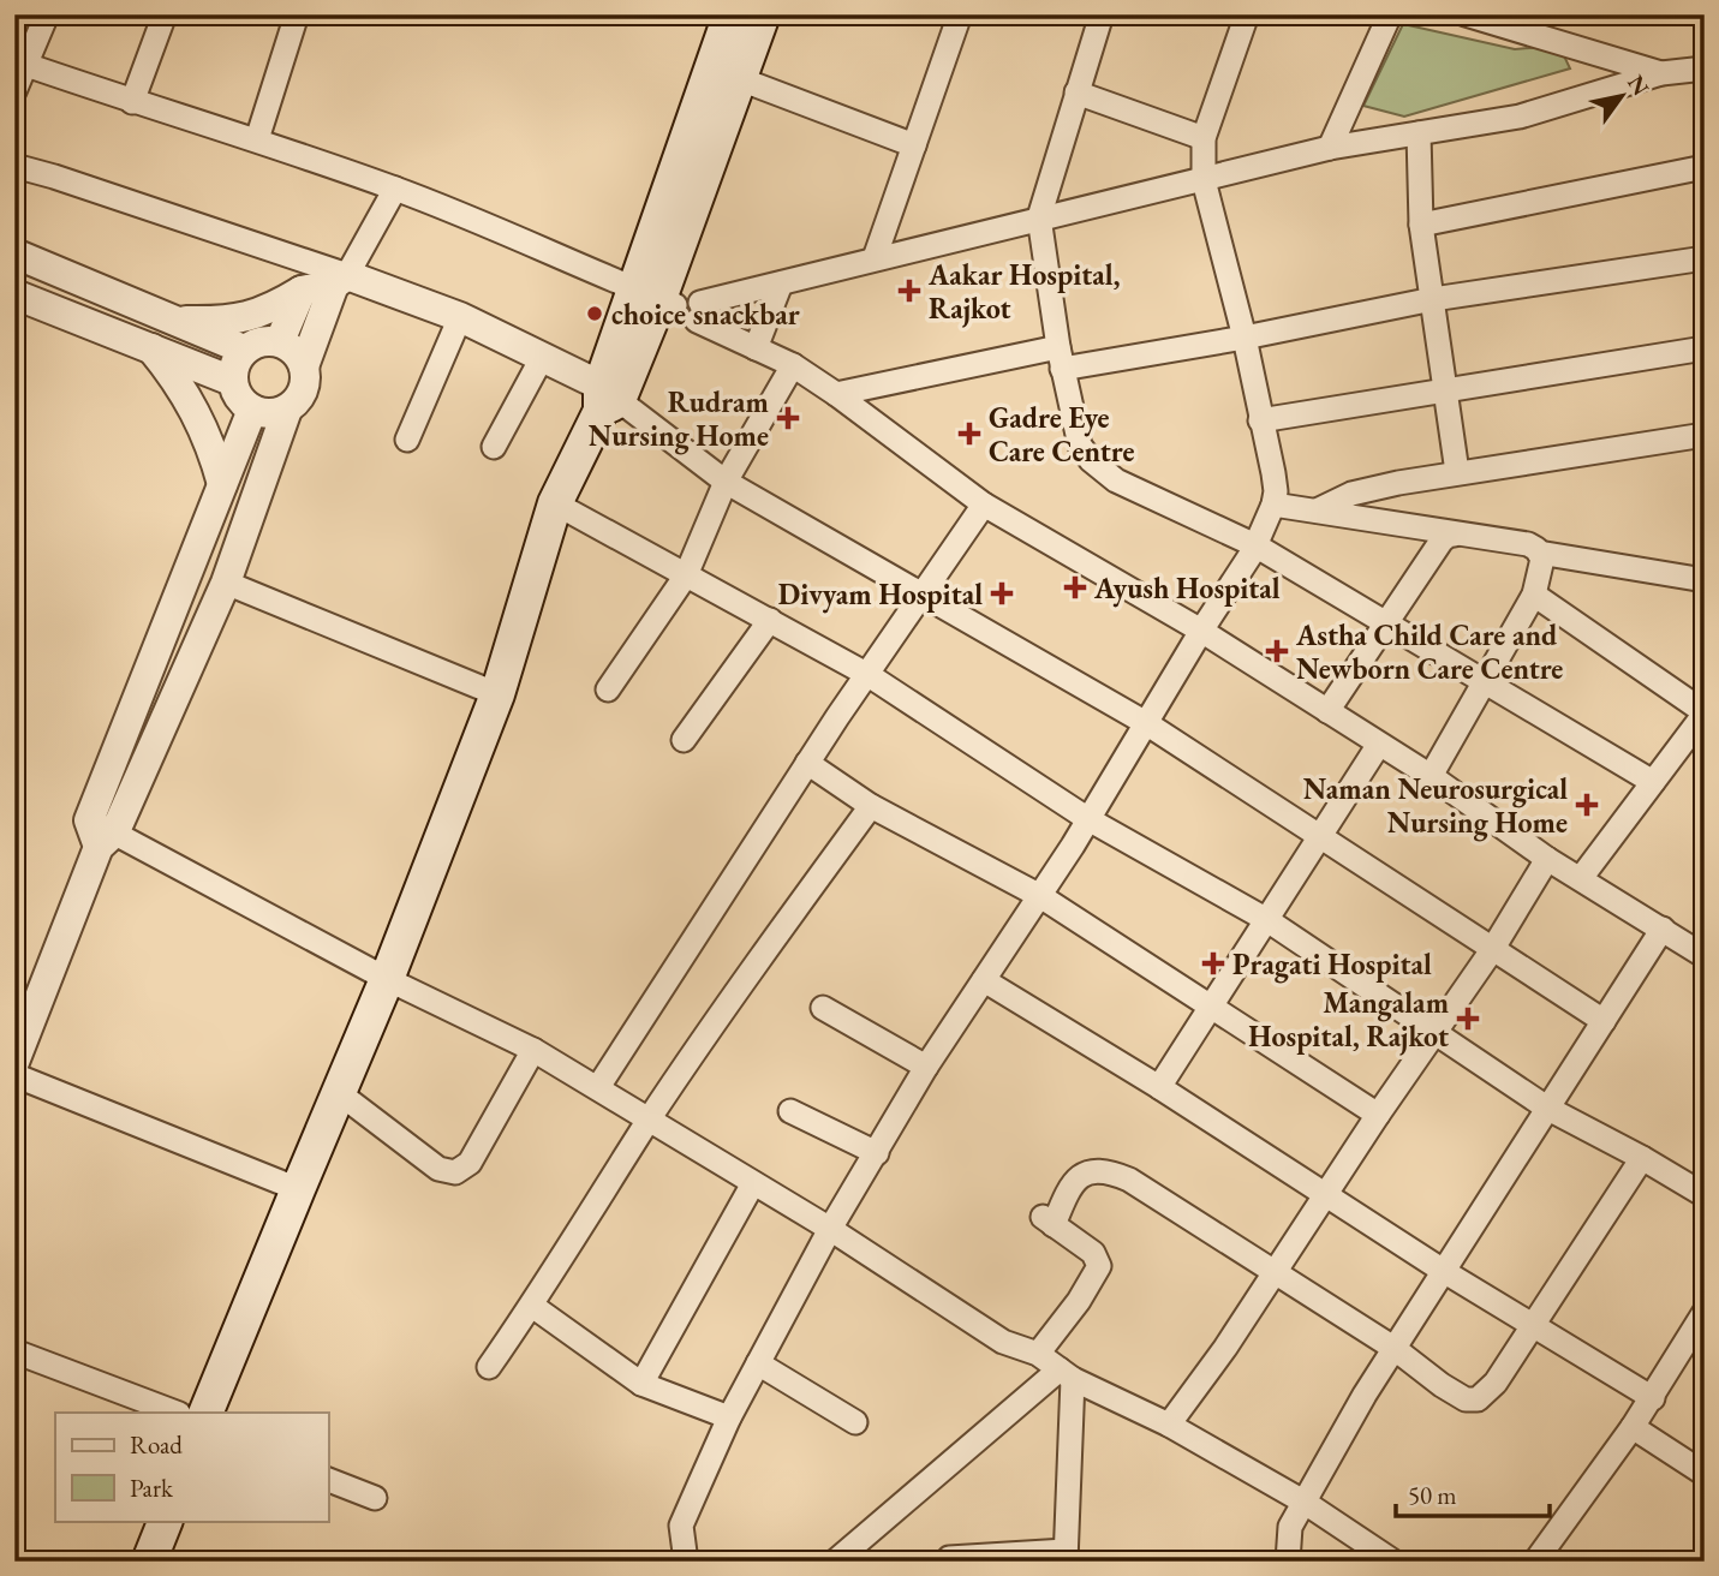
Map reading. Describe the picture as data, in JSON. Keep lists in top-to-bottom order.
{
  "places": {
    "health": [
      "Aakar Hospital, Rajkot",
      "Rudram Nursing Home",
      "Gadre Eye Care Centre",
      "Ayush Hospital",
      "Divyam Hospital",
      "Astha Child Care and Newborn Care Centre",
      "Naman Neurosurgical Nursing Home",
      "Pragati Hospital",
      "Mangalam Hospital, Rajkot"
    ],
    "other": ["choice snackbar"]
  },
  "legend": ["Road", "Park"],
  "scale_bar": "50 m",
  "north": "top right"
}
